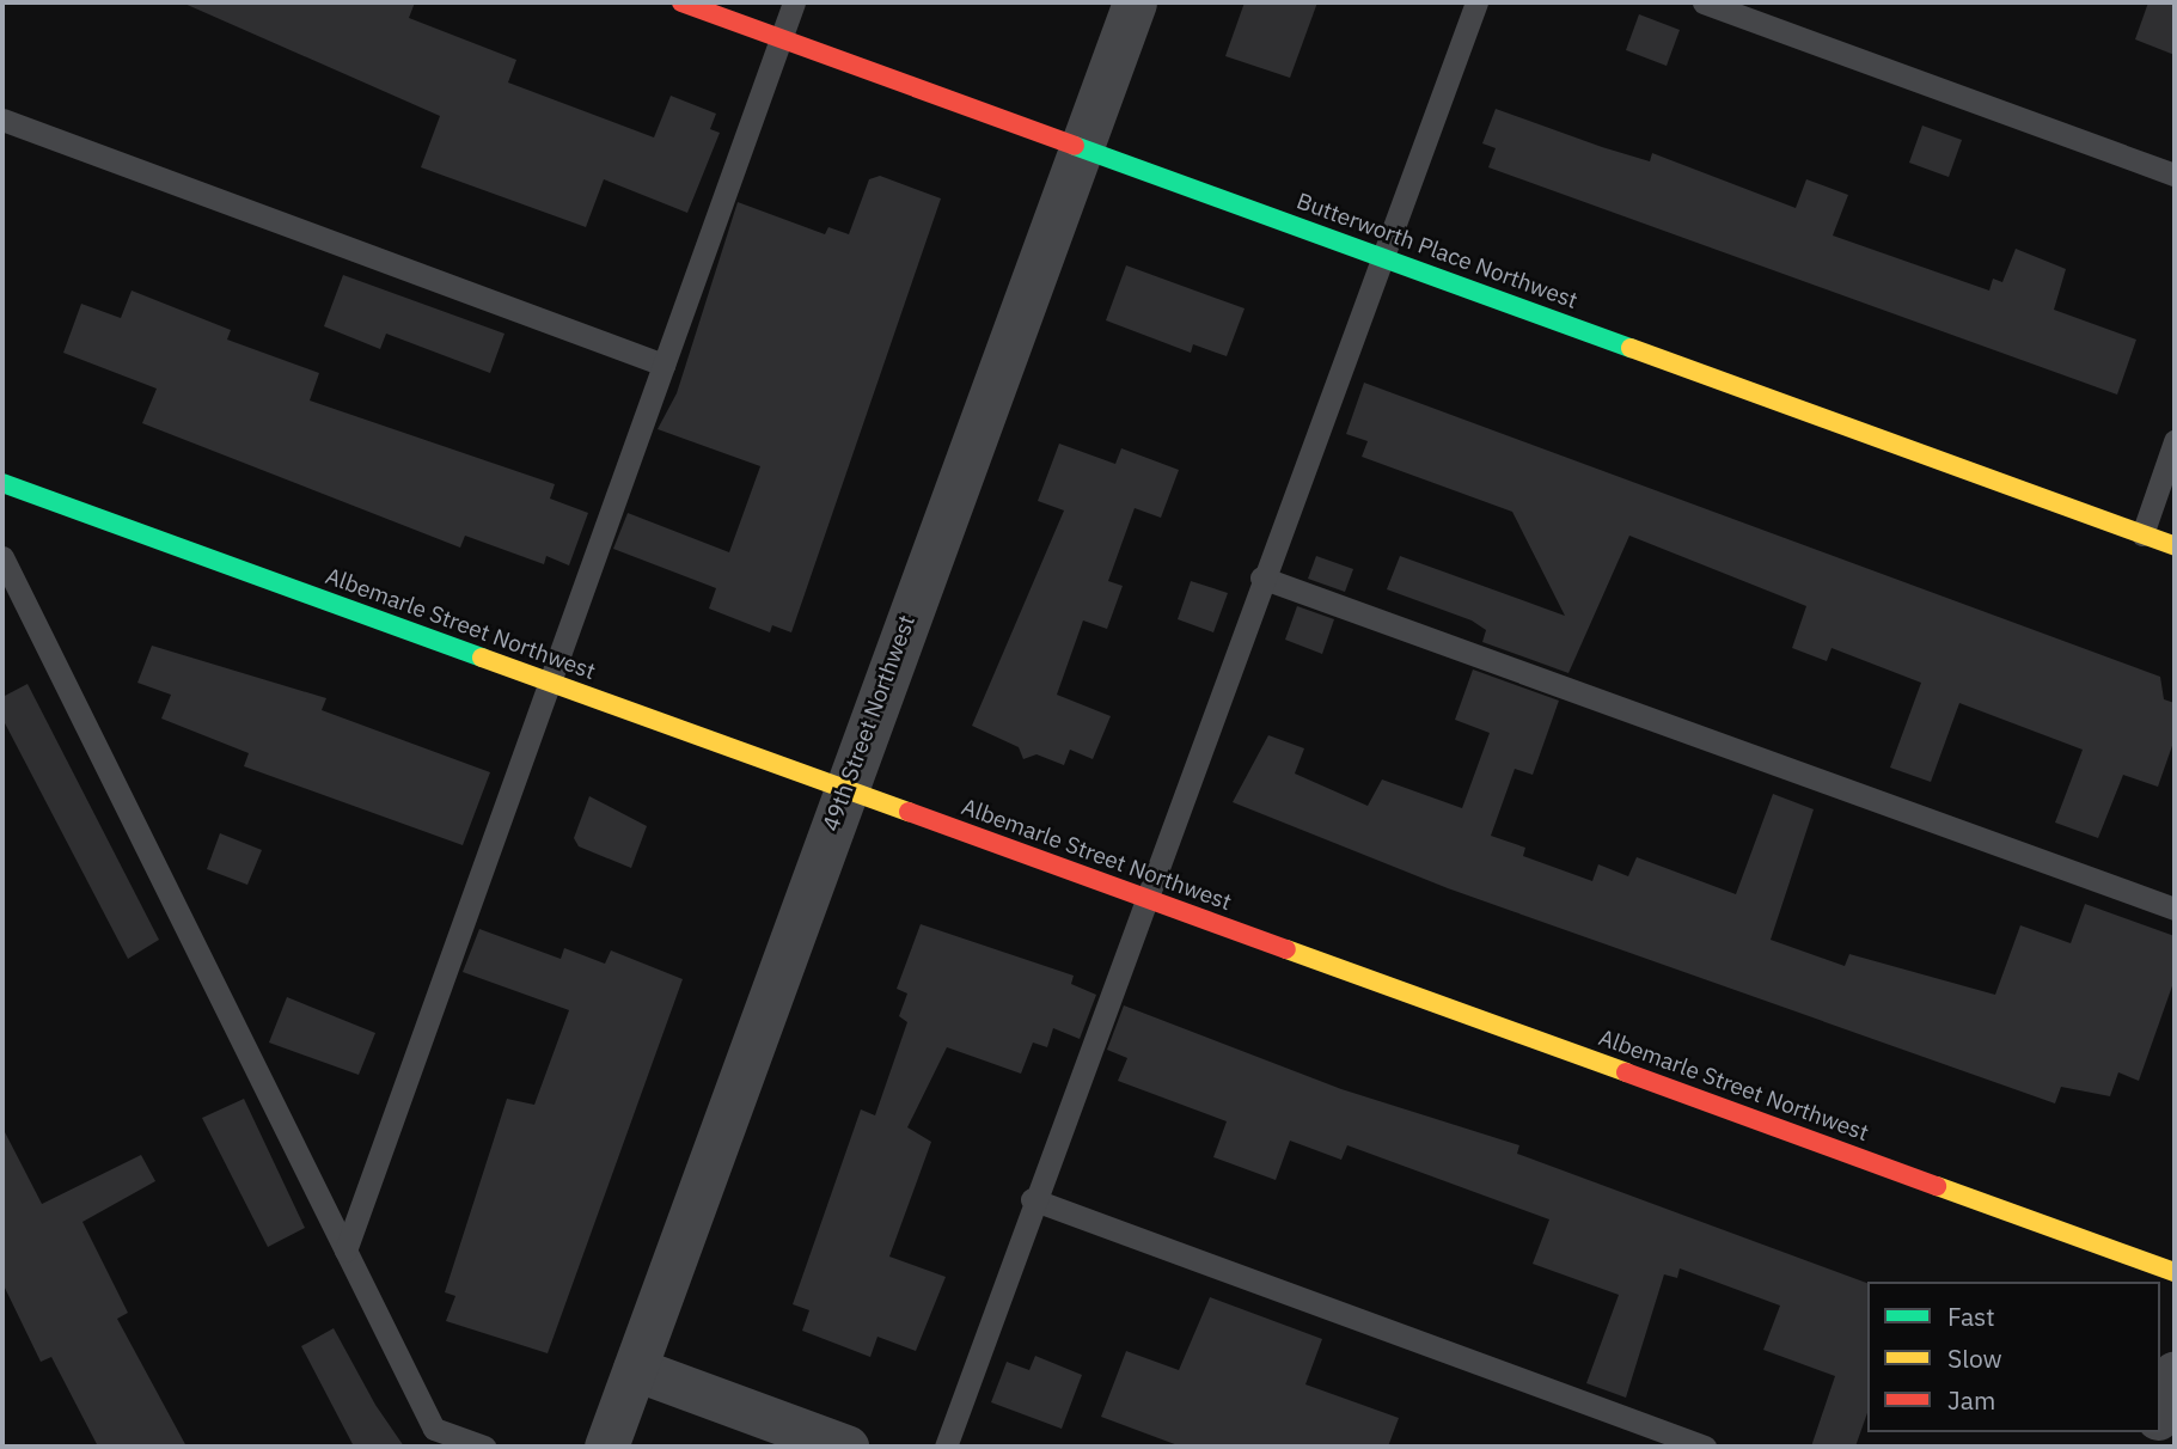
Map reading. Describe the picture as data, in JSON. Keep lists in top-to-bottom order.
{
  "streets": {
    "street": ["Butterworth Place Northwest", "Albemarle Street Northwest", "49th Street Northwest"]
  },
  "crossings": [
    ["Butterworth Place Northwest", "49th Street Northwest"],
    ["Albemarle Street Northwest", "49th Street Northwest"]
  ],
  "legend": ["Fast", "Slow", "Jam"]
}
